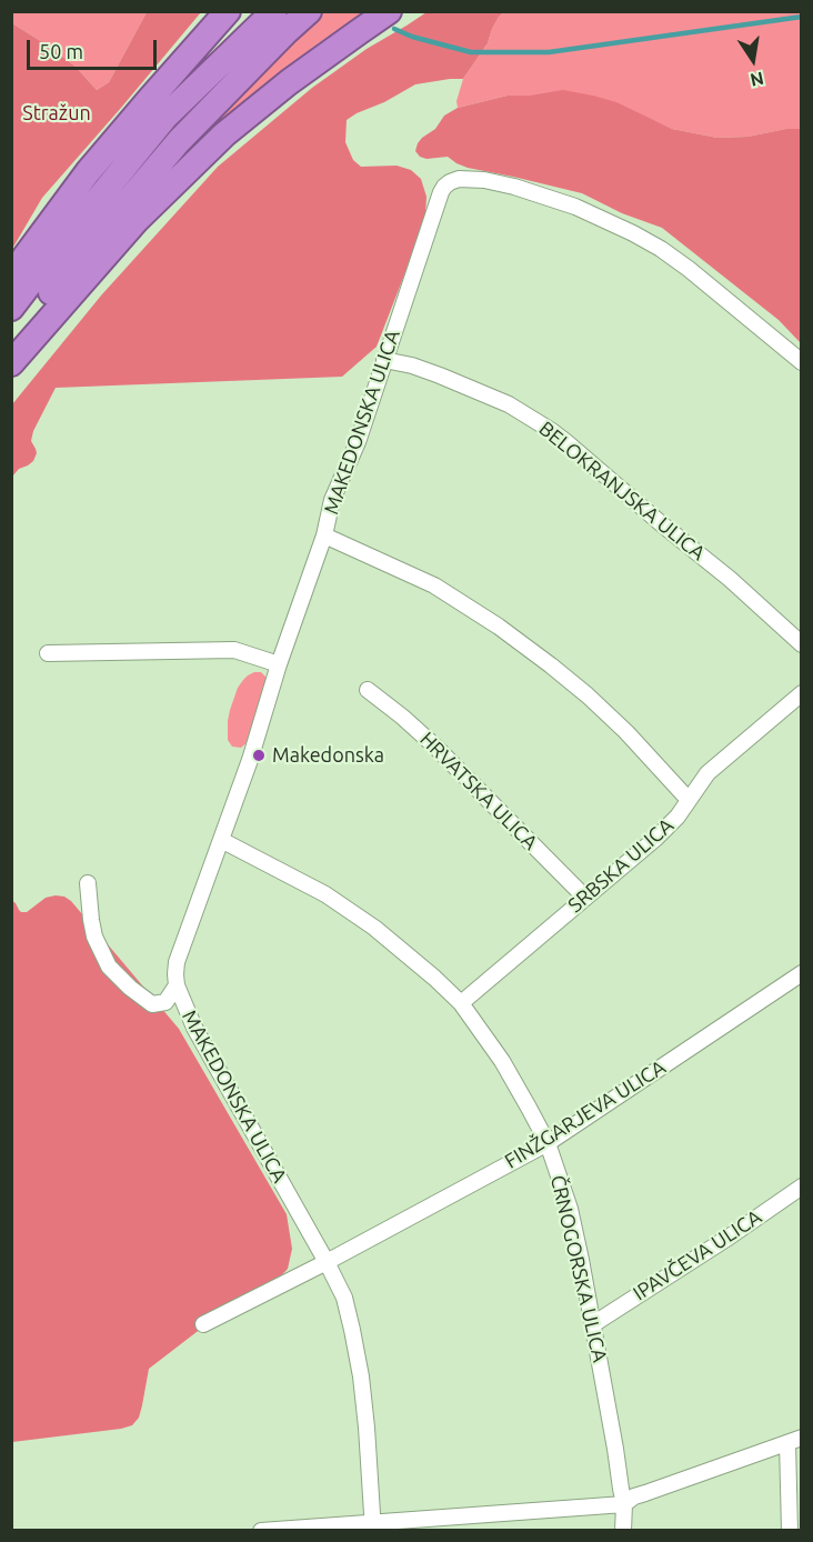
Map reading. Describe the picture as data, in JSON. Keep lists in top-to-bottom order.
{
  "streets": {
    "street": [
      "MAKEDONSKA ULICA",
      "BELOKRANJSKA ULICA",
      "HRVATSKA ULICA",
      "SRBSKA ULICA",
      "FINŽGARJEVA ULICA",
      "IPAVČEVA ULICA",
      "ČRNOGORSKA ULICA"
    ]
  },
  "crossings": [
    ["MAKEDONSKA ULICA", "BELOKRANJSKA ULICA"],
    ["MAKEDONSKA ULICA", "FINŽGARJEVA ULICA"],
    ["MAKEDONSKA ULICA", "ČRNOGORSKA ULICA"],
    ["HRVATSKA ULICA", "SRBSKA ULICA"],
    ["SRBSKA ULICA", "ČRNOGORSKA ULICA"],
    ["FINŽGARJEVA ULICA", "ČRNOGORSKA ULICA"],
    ["IPAVČEVA ULICA", "ČRNOGORSKA ULICA"]
  ],
  "parks": ["Stražun"],
  "places": ["Makedonska"],
  "scale_bar": "50 m",
  "north": "bottom"
}
